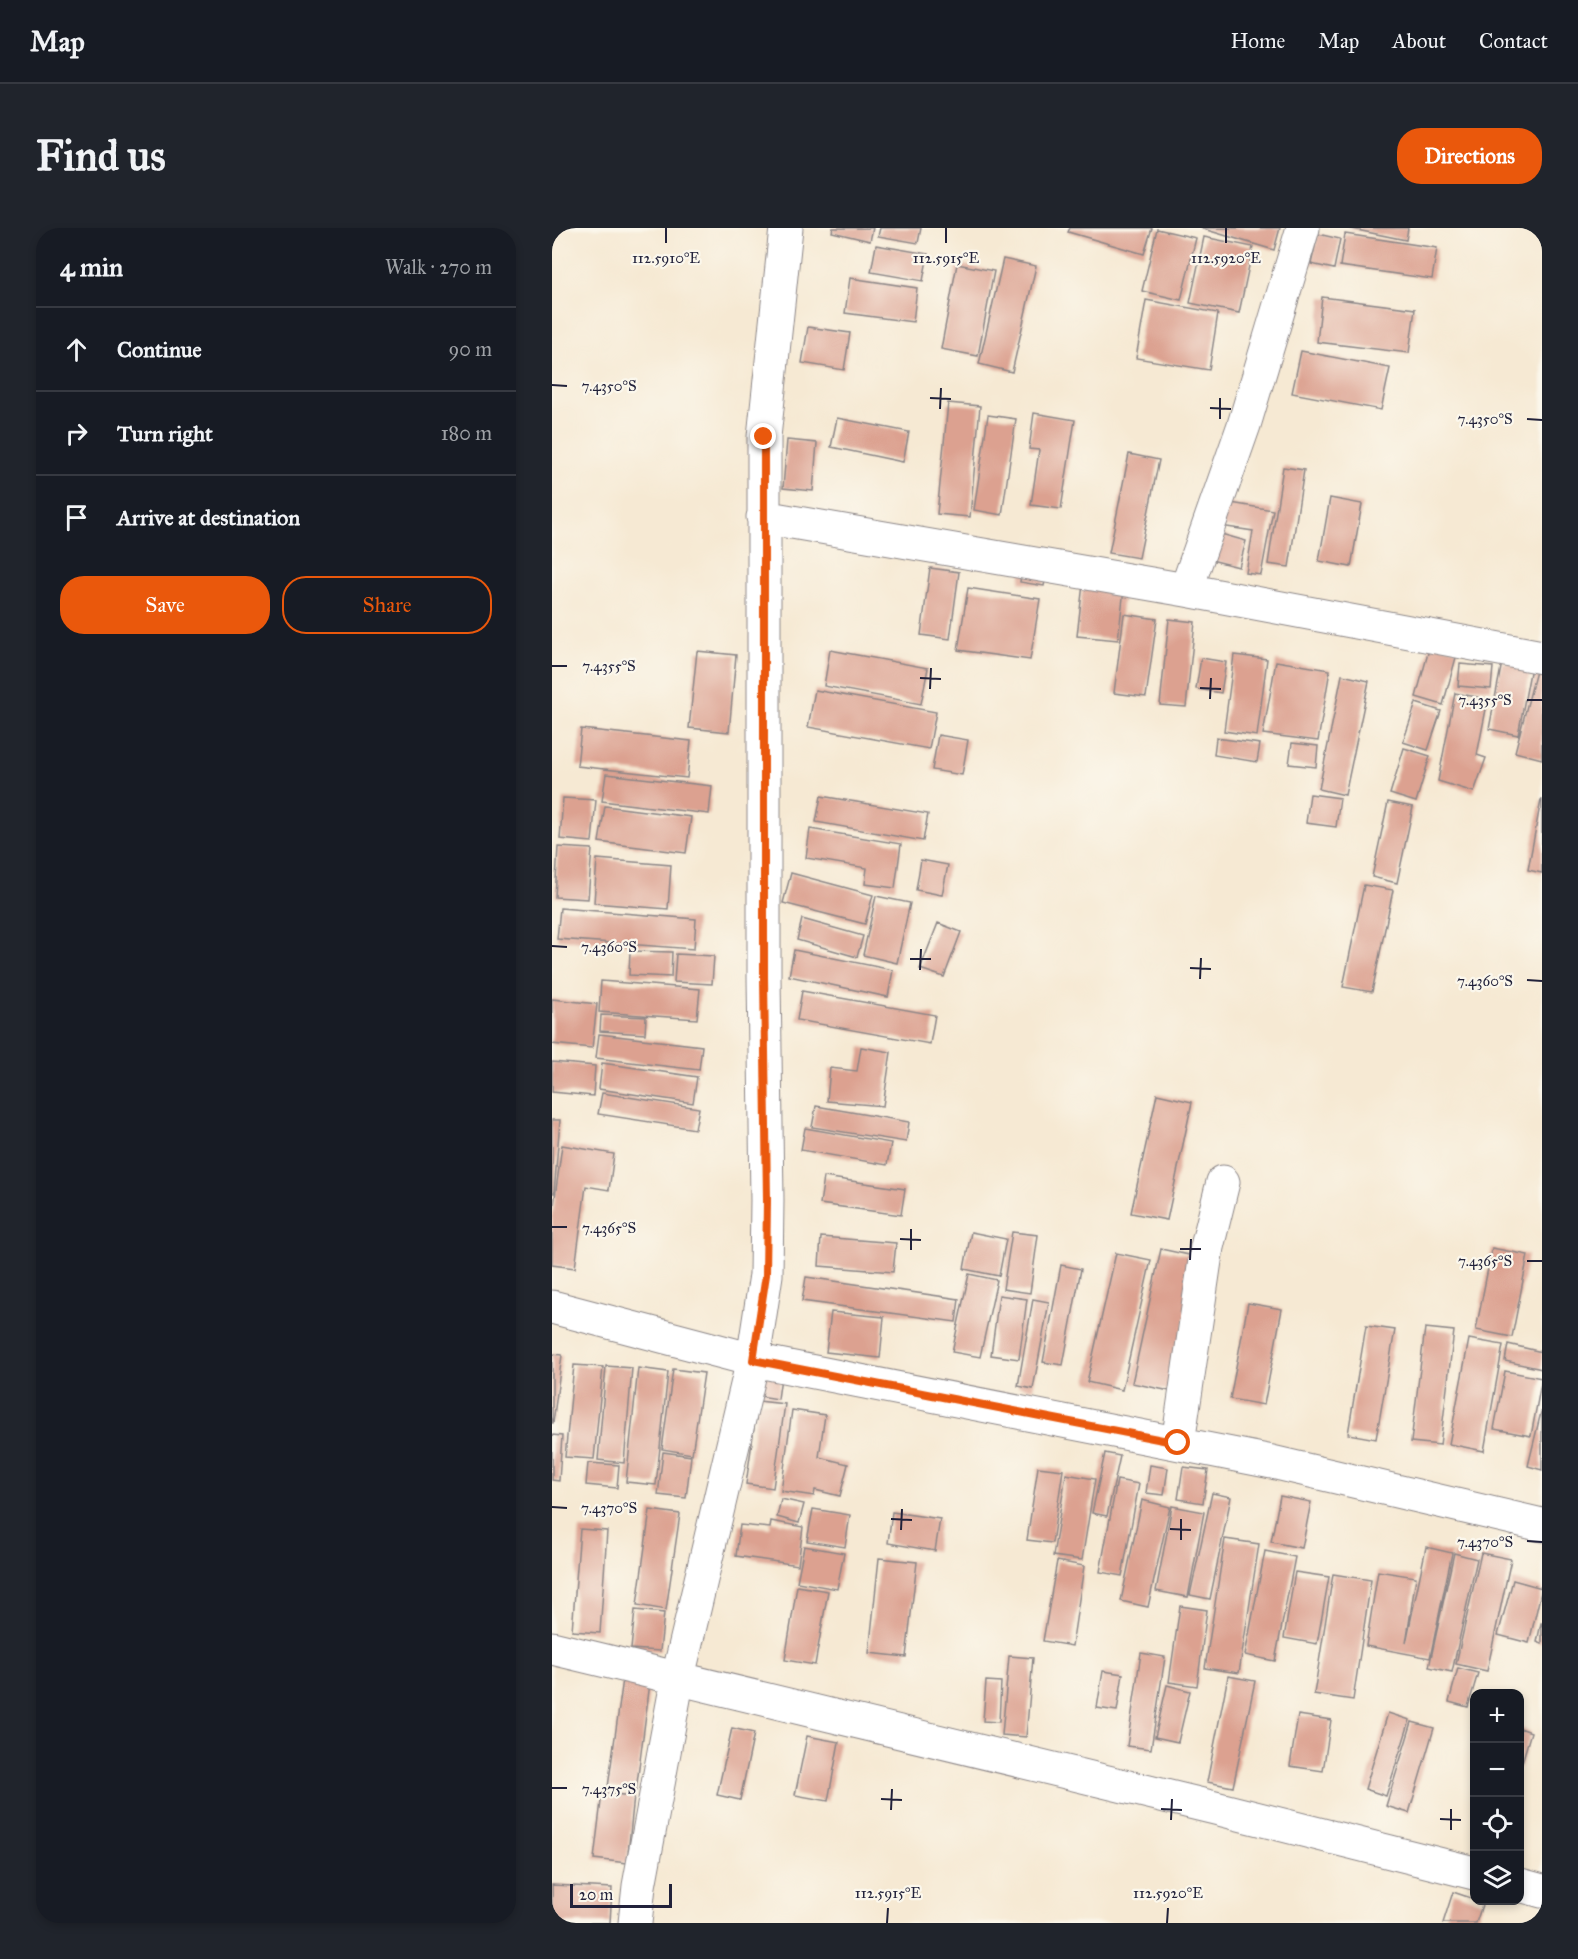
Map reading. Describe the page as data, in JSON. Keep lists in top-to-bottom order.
{
  "scale_bar": "20 m",
  "page": {
    "header": "Map",
    "nav": [
      "Home",
      "Map",
      "About",
      "Contact"
    ],
    "buttons": [
      "Directions",
      ["Save", "Share"]
    ],
    "title": "Find us",
    "heading": ["4 min", "Walk · 270 m"],
    "list": [
      ["Continue", "90 m"],
      ["Turn right", "180 m"],
      "Arrive at destination"
    ],
    "map_buttons": ["+", "−"],
    "scale": "20 m"
  },
  "coordinates": [
    "112.5910°E",
    "112.5915°E",
    "112.5920°E",
    "7.4350°S",
    "7.4355°S",
    "7.4360°S",
    "7.4365°S",
    "7.4370°S",
    "7.4375°S"
  ]
}
